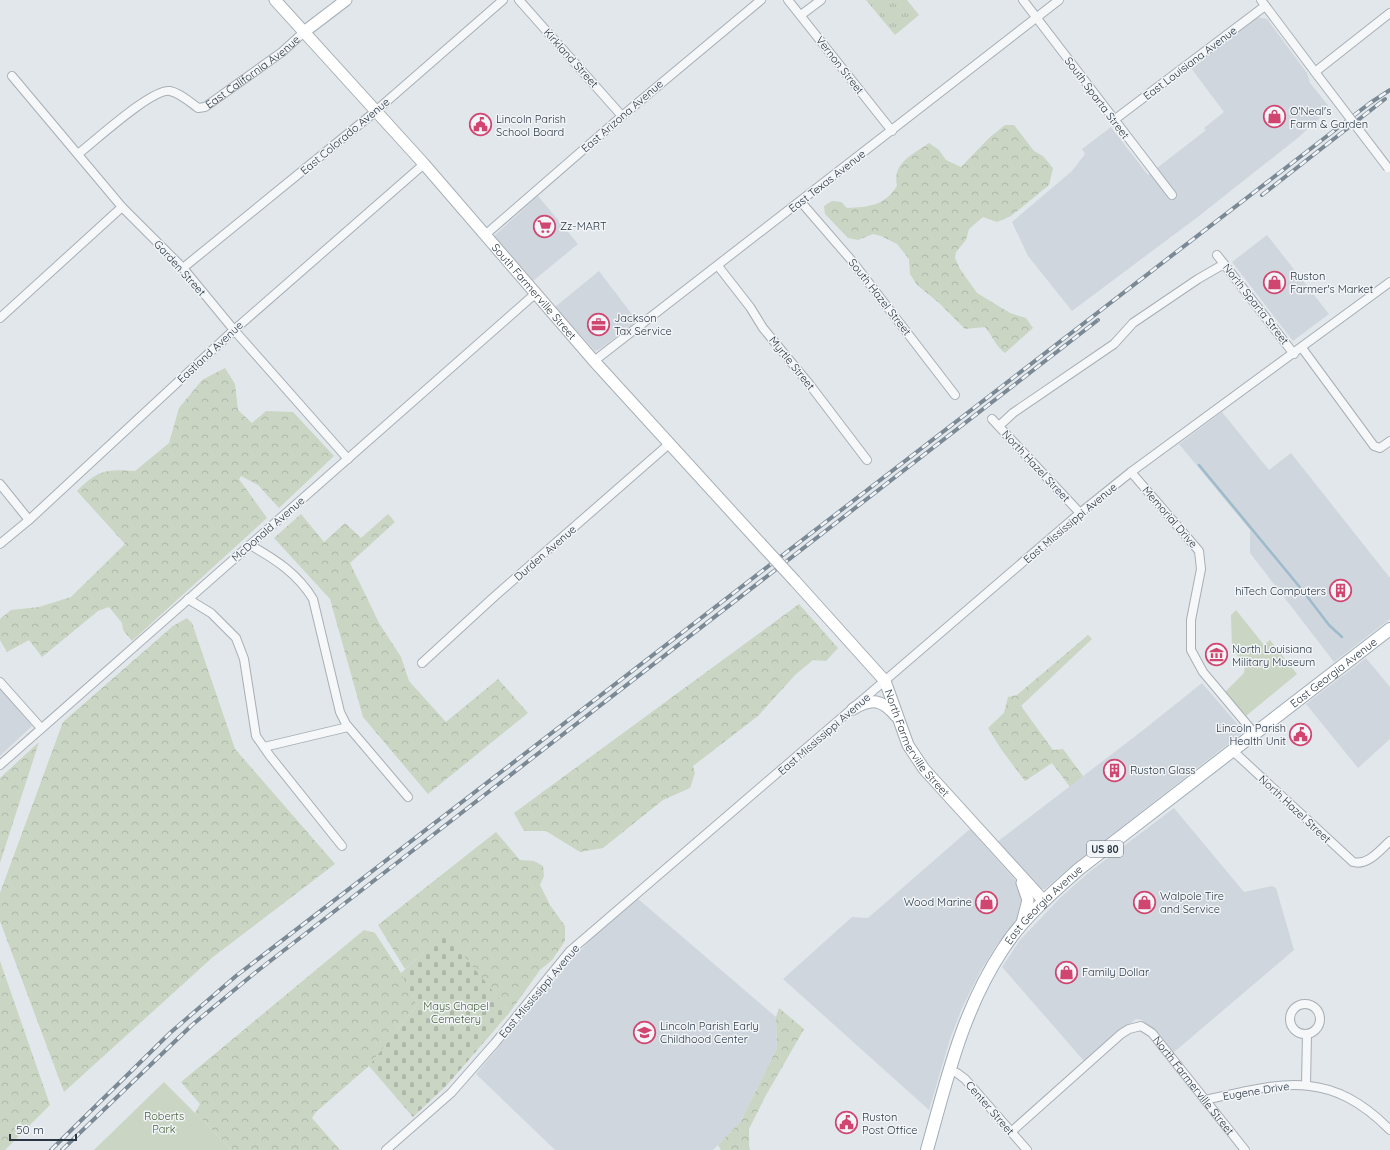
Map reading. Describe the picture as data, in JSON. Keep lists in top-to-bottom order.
{
  "streets": {
    "main road": ["East Georgia Avenue", "US 80"],
    "street": [
      "Kirkland Street",
      "East Louisiana Avenue",
      "Vernon Street",
      "East California Avenue",
      "South Sparta Street",
      "East Arizona Avenue",
      "East Colorado Avenue",
      "East Texas Avenue",
      "Garden Street",
      "South Farmerville Street",
      "South Hazel Street",
      "North Sparta Street",
      "Eastland Avenue",
      "Myrtle Street",
      "North Hazel Street",
      "Memorial Drive",
      "East Mississippi Avenue",
      "McDonald Avenue",
      "Durden Avenue",
      "North Farmerville Street",
      "Eugene Drive",
      "Center Street"
    ]
  },
  "crossings": [
    ["Kirkland Street", "East Arizona Avenue"],
    ["East Louisiana Avenue", "South Sparta Street"],
    ["Vernon Street", "East Texas Avenue"],
    ["East California Avenue", "Garden Street"],
    ["East California Avenue", "South Farmerville Street"],
    ["South Sparta Street", "East Texas Avenue"],
    ["East Arizona Avenue", "South Farmerville Street"],
    ["East Colorado Avenue", "Garden Street"],
    ["East Colorado Avenue", "South Farmerville Street"],
    ["East Texas Avenue", "South Farmerville Street"],
    ["East Texas Avenue", "South Hazel Street"],
    ["East Texas Avenue", "Myrtle Street"],
    ["Garden Street", "Eastland Avenue"],
    ["Garden Street", "McDonald Avenue"],
    ["South Farmerville Street", "Eastland Avenue"],
    ["South Farmerville Street", "McDonald Avenue"],
    ["South Farmerville Street", "Durden Avenue"],
    ["South Farmerville Street", "North Farmerville Street"],
    ["North Sparta Street", "East Mississippi Avenue"],
    ["North Hazel Street", "East Mississippi Avenue"],
    ["North Hazel Street", "East Georgia Avenue"],
    ["Memorial Drive", "East Mississippi Avenue"],
    ["Memorial Drive", "East Georgia Avenue"],
    ["East Mississippi Avenue", "North Farmerville Street"],
    ["East Georgia Avenue", "North Farmerville Street"],
    ["East Georgia Avenue", "Center Street"],
    ["North Farmerville Street", "Eugene Drive"],
    ["North Farmerville Street", "Center Street"]
  ],
  "parks": ["Mays Chapel Cemetery", "Roberts Park"],
  "places": {
    "shop": [
      "O'Neal's Farm & Garden",
      "Ruston Farmer's Market",
      "Wood Marine",
      "Walpole Tire and Service",
      "Family Dollar"
    ],
    "public building": ["Lincoln Parish School Board", "Lincoln Parish Health Unit", "Ruston Post Office"],
    "supermarket": ["Zz-MART"],
    "office": ["Jackson Tax Service"],
    "building": ["hiTech Computers", "Ruston Glass"],
    "museum": ["North Louisiana Military Museum"],
    "school or university": ["Lincoln Parish Early Childhood Center"]
  },
  "scale_bar": "50 m"
}
